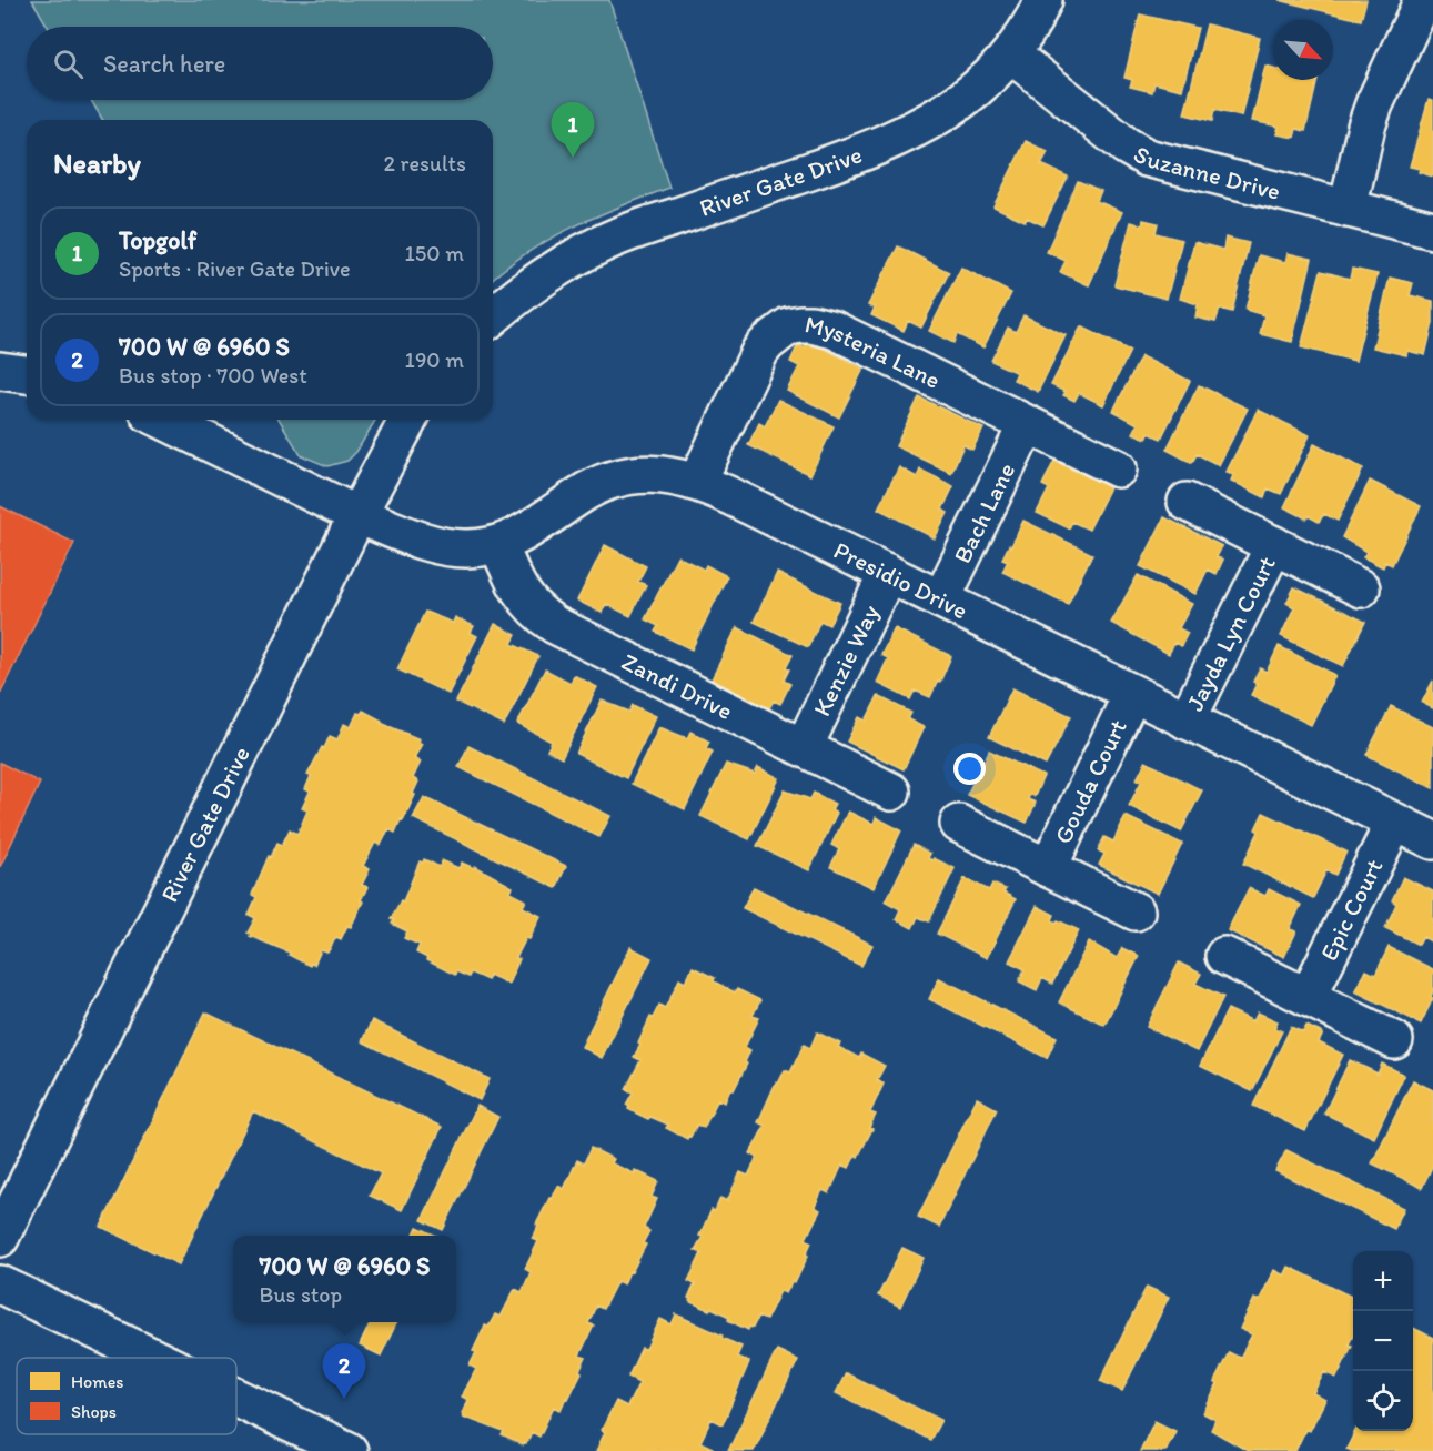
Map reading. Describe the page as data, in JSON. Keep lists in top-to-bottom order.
{
  "streets": {
    "street": [
      "Suzanne Drive",
      "River Gate Drive",
      "Mysteria Lane",
      "Bach Lane",
      "Presidio Drive",
      "Jayda Lyn Court",
      "Kenzie Way",
      "Zandi Drive",
      "Gouda Court",
      "Epic Court"
    ]
  },
  "crossings": [
    ["Suzanne Drive", "River Gate Drive"],
    ["River Gate Drive", "Presidio Drive"],
    ["Mysteria Lane", "Bach Lane"],
    ["Mysteria Lane", "Presidio Drive"],
    ["Bach Lane", "Presidio Drive"],
    ["Presidio Drive", "Jayda Lyn Court"],
    ["Presidio Drive", "Kenzie Way"],
    ["Presidio Drive", "Zandi Drive"],
    ["Presidio Drive", "Gouda Court"],
    ["Presidio Drive", "Epic Court"],
    ["Kenzie Way", "Zandi Drive"]
  ],
  "legend": ["Homes", "Shops"],
  "north": "bottom right",
  "page": {
    "search": "Search here",
    "pins": ["1", "2"],
    "heading": ["Nearby", "2 results"],
    "list": [
      {
        "mark": "1",
        "name": "Topgolf",
        "note": "Sports · River Gate Drive",
        "value": "150 m"
      },
      {
        "mark": "2",
        "name": "700 W @ 6960 S",
        "note": "Bus stop · 700 West",
        "value": "190 m"
      }
    ],
    "popup": ["700 W @ 6960 S", "Bus stop"],
    "map_buttons": ["+", "−"]
  }
}
